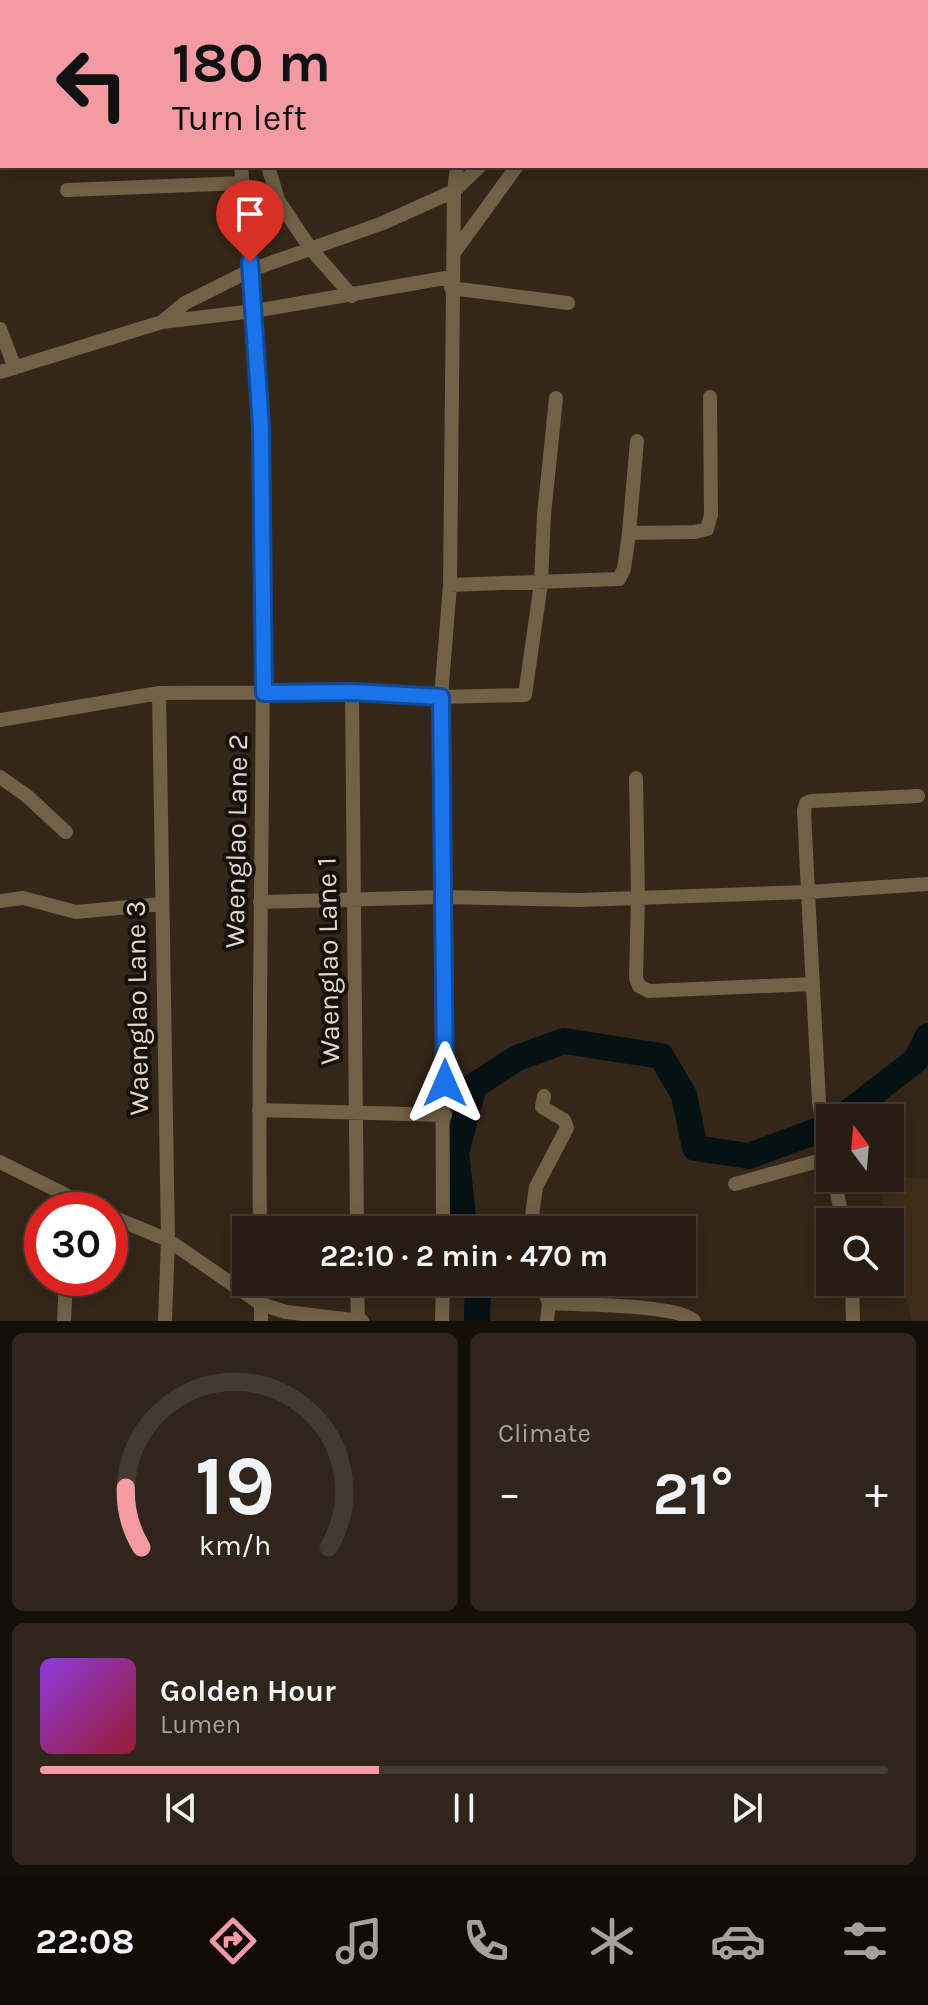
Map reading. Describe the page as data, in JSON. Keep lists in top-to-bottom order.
{
  "streets": {
    "street": ["Waenglao Lane 2", "Waenglao Lane 1", "Waenglao Lane 3"]
  },
  "north": "top",
  "page": {
    "turn": ["180 m", "Turn left"],
    "limit": "30",
    "trip": "22:10 · 2 min · 470 m",
    "tile": "Climate",
    "heat": ["−", "21°", "+"],
    "song": ["Golden Hour", "Lumen"],
    "tabs": "22:08",
    "gauge": ["19", "km/h"]
  }
}
